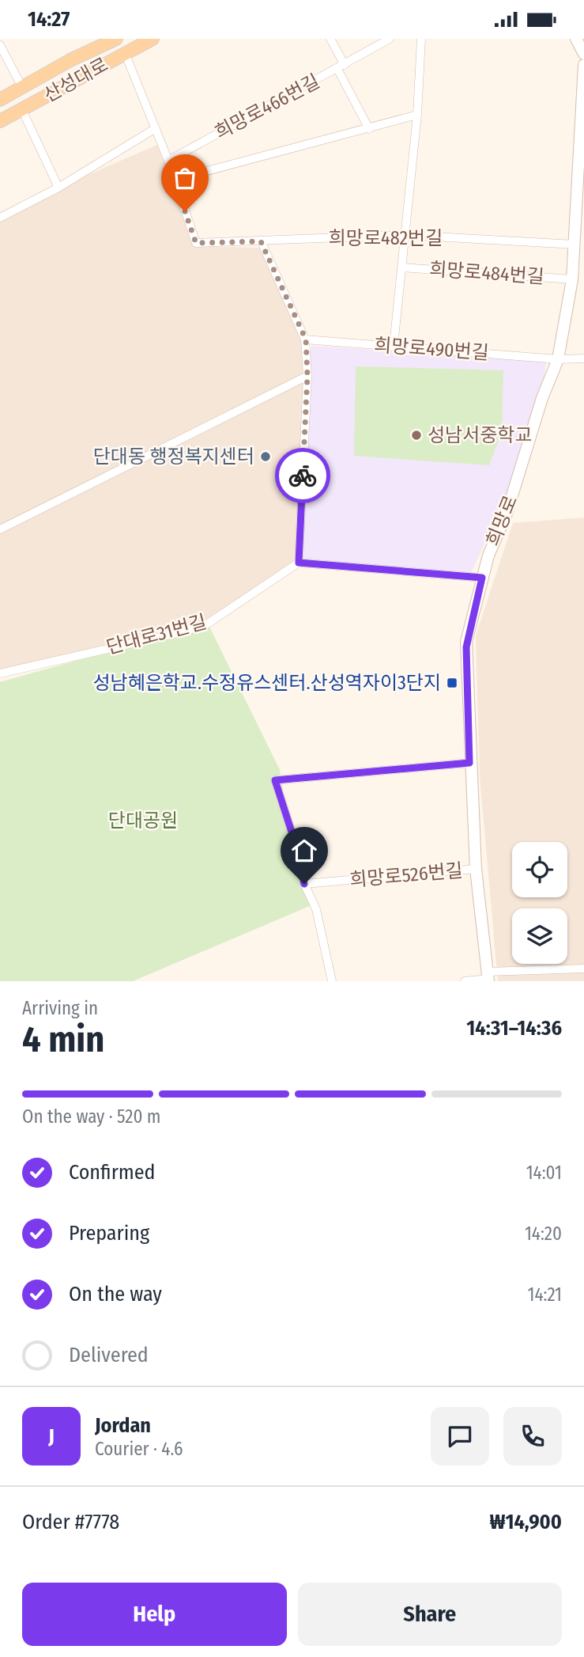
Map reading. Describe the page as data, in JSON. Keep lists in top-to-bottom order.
{
  "streets": {
    "main road": ["산성대로", "희망로"],
    "street": [
      "희망로466번길",
      "희망로482번길",
      "희망로484번길",
      "희망로490번길",
      "단대로31번길",
      "희망로526번길"
    ]
  },
  "crossings": [
    ["희망로482번길", "희망로"],
    ["희망로484번길", "희망로"],
    ["희망로490번길", "희망로"],
    ["희망로", "희망로526번길"]
  ],
  "parks": ["단대공원"],
  "places": {
    "other": ["성남서중학교", "단대동 행정복지센터"],
    "transit": ["성남혜은학교.수정유스센터.산성역자이3단지"]
  },
  "page": {
    "status": "14:27",
    "heading": ["4 min", "Arriving in", "14:31–14:36"],
    "panel": [
      "Jordan",
      "Courier · 4.6",
      "Order #7778",
      "₩14,900"
    ],
    "bar": "On the way · 520 m",
    "list": [
      ["Confirmed", "14:01"],
      ["Preparing", "14:20"],
      ["On the way", "14:21"],
      "Delivered"
    ],
    "round": "J",
    "buttons": ["Help", "Share"]
  }
}
